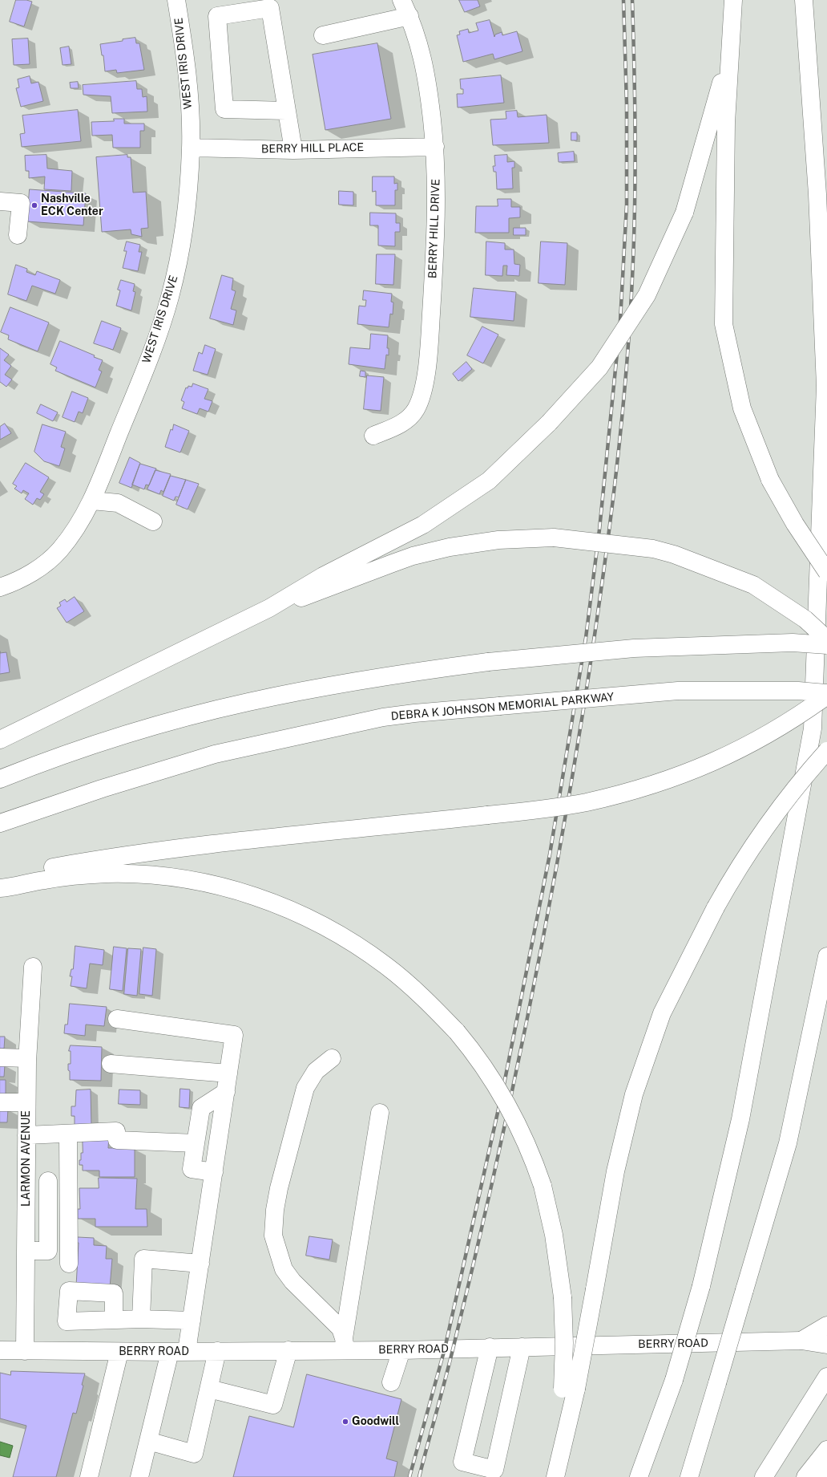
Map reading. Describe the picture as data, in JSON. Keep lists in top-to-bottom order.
{
  "streets": {
    "main road": [
      "WEST IRIS DRIVE",
      "BERRY HILL PLACE",
      "BERRY HILL DRIVE",
      "DEBRA K JOHNSON MEMORIAL PARKWAY",
      "LARMON AVENUE",
      "BERRY ROAD"
    ]
  },
  "crossings": [
    ["WEST IRIS DRIVE", "BERRY HILL PLACE"],
    ["BERRY HILL PLACE", "BERRY HILL DRIVE"],
    ["LARMON AVENUE", "BERRY ROAD"]
  ],
  "places": ["Nashville ECK Center", "Goodwill"]
}
